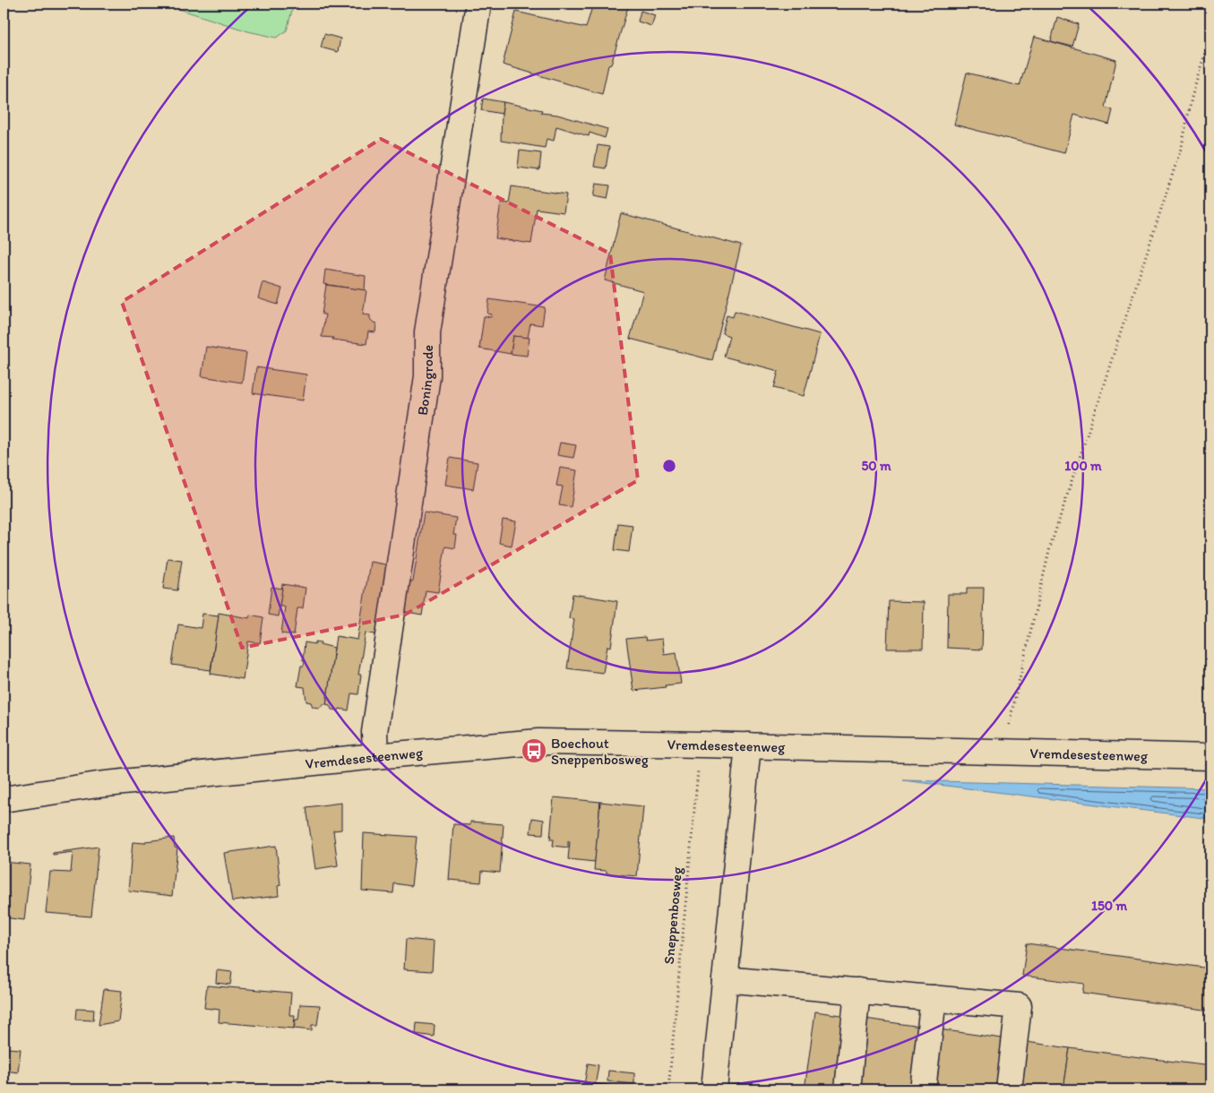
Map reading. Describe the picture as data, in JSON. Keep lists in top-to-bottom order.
{
  "streets": {
    "street": ["Boningrode", "Vremdesesteenweg"],
    "path": ["Sneppenbosweg"]
  },
  "crossings": [
    ["Boningrode", "Vremdesesteenweg"],
    ["Vremdesesteenweg", "Sneppenbosweg"]
  ],
  "places": {
    "bus stop": ["Boechout Sneppenbosweg"]
  },
  "rings": ["50 m", "100 m", "150 m"]
}
